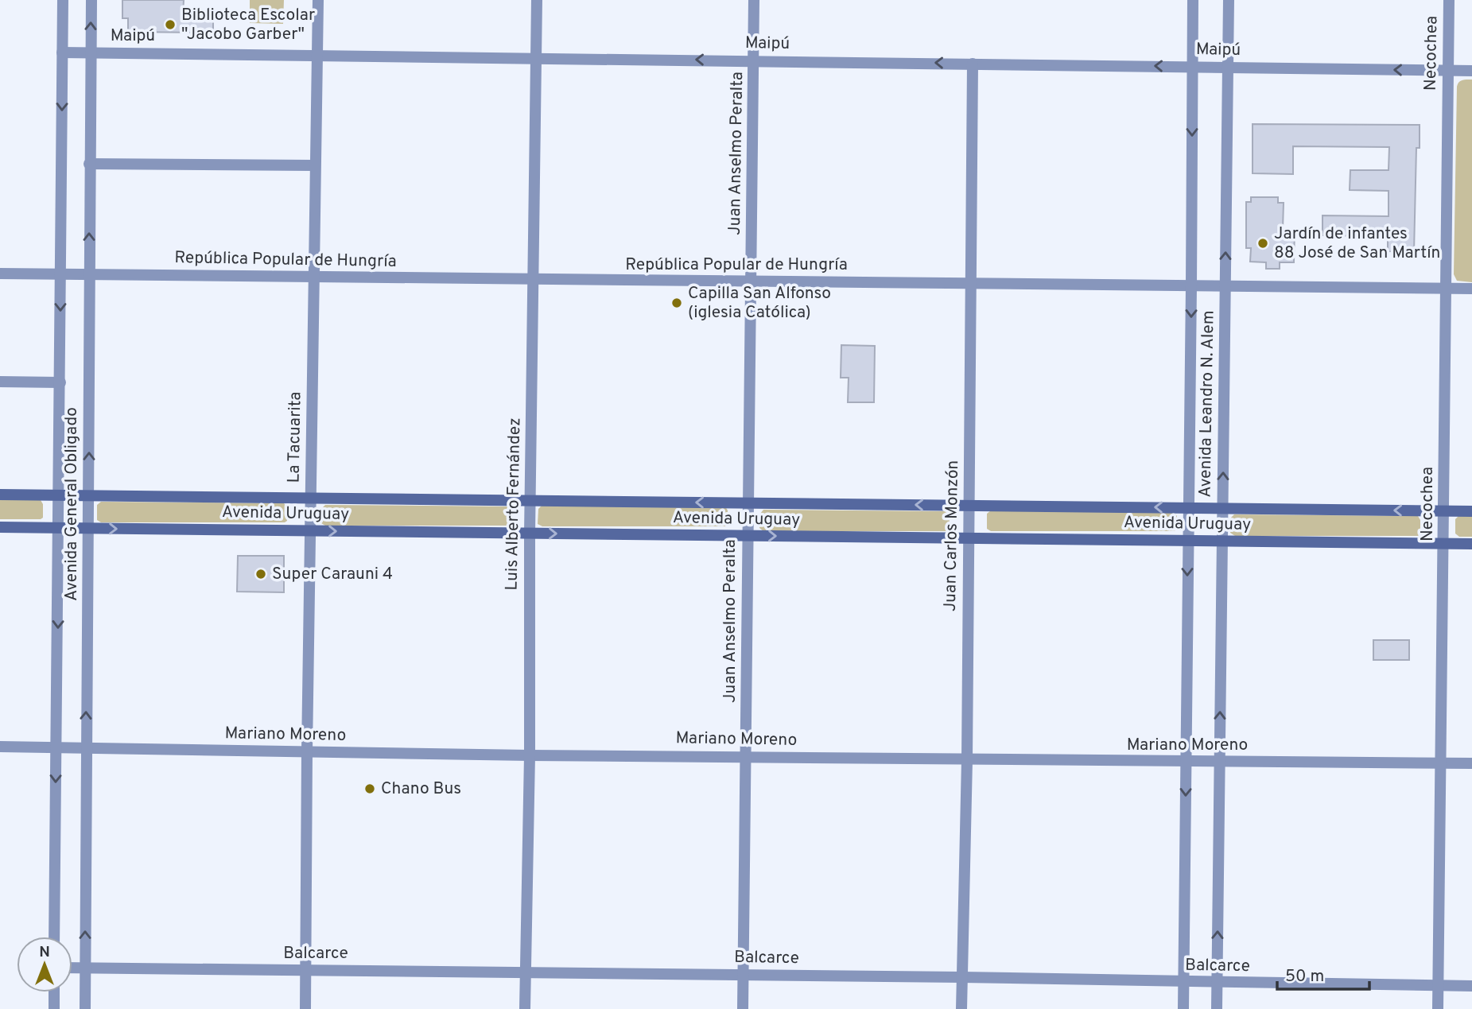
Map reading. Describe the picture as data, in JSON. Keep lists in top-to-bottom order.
{
  "streets": {
    "street": [
      "Maipú",
      "Necochea",
      "Juan Anselmo Peralta",
      "República Popular de Hungría",
      "Avenida Leandro N. Alem",
      "La Tacuarita",
      "Avenida General Obligado",
      "Luis Alberto Fernández",
      "Avenida Uruguay",
      "Juan Carlos Monzón",
      "Mariano Moreno",
      "Balcarce"
    ]
  },
  "crossings": [
    ["Maipú", "Necochea"],
    ["Maipú", "Juan Anselmo Peralta"],
    ["Maipú", "Avenida Leandro N. Alem"],
    ["Maipú", "La Tacuarita"],
    ["Maipú", "Avenida General Obligado"],
    ["Maipú", "Luis Alberto Fernández"],
    ["Maipú", "Juan Carlos Monzón"],
    ["Necochea", "República Popular de Hungría"],
    ["Necochea", "Avenida Uruguay"],
    ["Necochea", "Mariano Moreno"],
    ["Necochea", "Balcarce"],
    ["Juan Anselmo Peralta", "República Popular de Hungría"],
    ["Juan Anselmo Peralta", "Avenida Uruguay"],
    ["Juan Anselmo Peralta", "Mariano Moreno"],
    ["Juan Anselmo Peralta", "Balcarce"],
    ["República Popular de Hungría", "Avenida Leandro N. Alem"],
    ["República Popular de Hungría", "La Tacuarita"],
    ["República Popular de Hungría", "Avenida General Obligado"],
    ["República Popular de Hungría", "Luis Alberto Fernández"],
    ["República Popular de Hungría", "Juan Carlos Monzón"],
    ["Avenida Leandro N. Alem", "Avenida Uruguay"],
    ["Avenida Leandro N. Alem", "Mariano Moreno"],
    ["Avenida Leandro N. Alem", "Balcarce"],
    ["La Tacuarita", "Avenida Uruguay"],
    ["La Tacuarita", "Mariano Moreno"],
    ["La Tacuarita", "Balcarce"],
    ["Avenida General Obligado", "Avenida Uruguay"],
    ["Avenida General Obligado", "Mariano Moreno"],
    ["Avenida General Obligado", "Balcarce"],
    ["Luis Alberto Fernández", "Avenida Uruguay"],
    ["Luis Alberto Fernández", "Mariano Moreno"],
    ["Luis Alberto Fernández", "Balcarce"],
    ["Avenida Uruguay", "Juan Carlos Monzón"],
    ["Juan Carlos Monzón", "Mariano Moreno"],
    ["Juan Carlos Monzón", "Balcarce"]
  ],
  "one_way": ["Maipú"],
  "places": [
    "Biblioteca Escolar \"Jacobo Garber\"",
    "Jardín de infantes 88 José de San Martín",
    "Capilla San Alfonso (iglesia Católica)",
    "Super Carauni 4",
    "Chano Bus"
  ],
  "scale_bar": "50 m",
  "north": "top"
}
